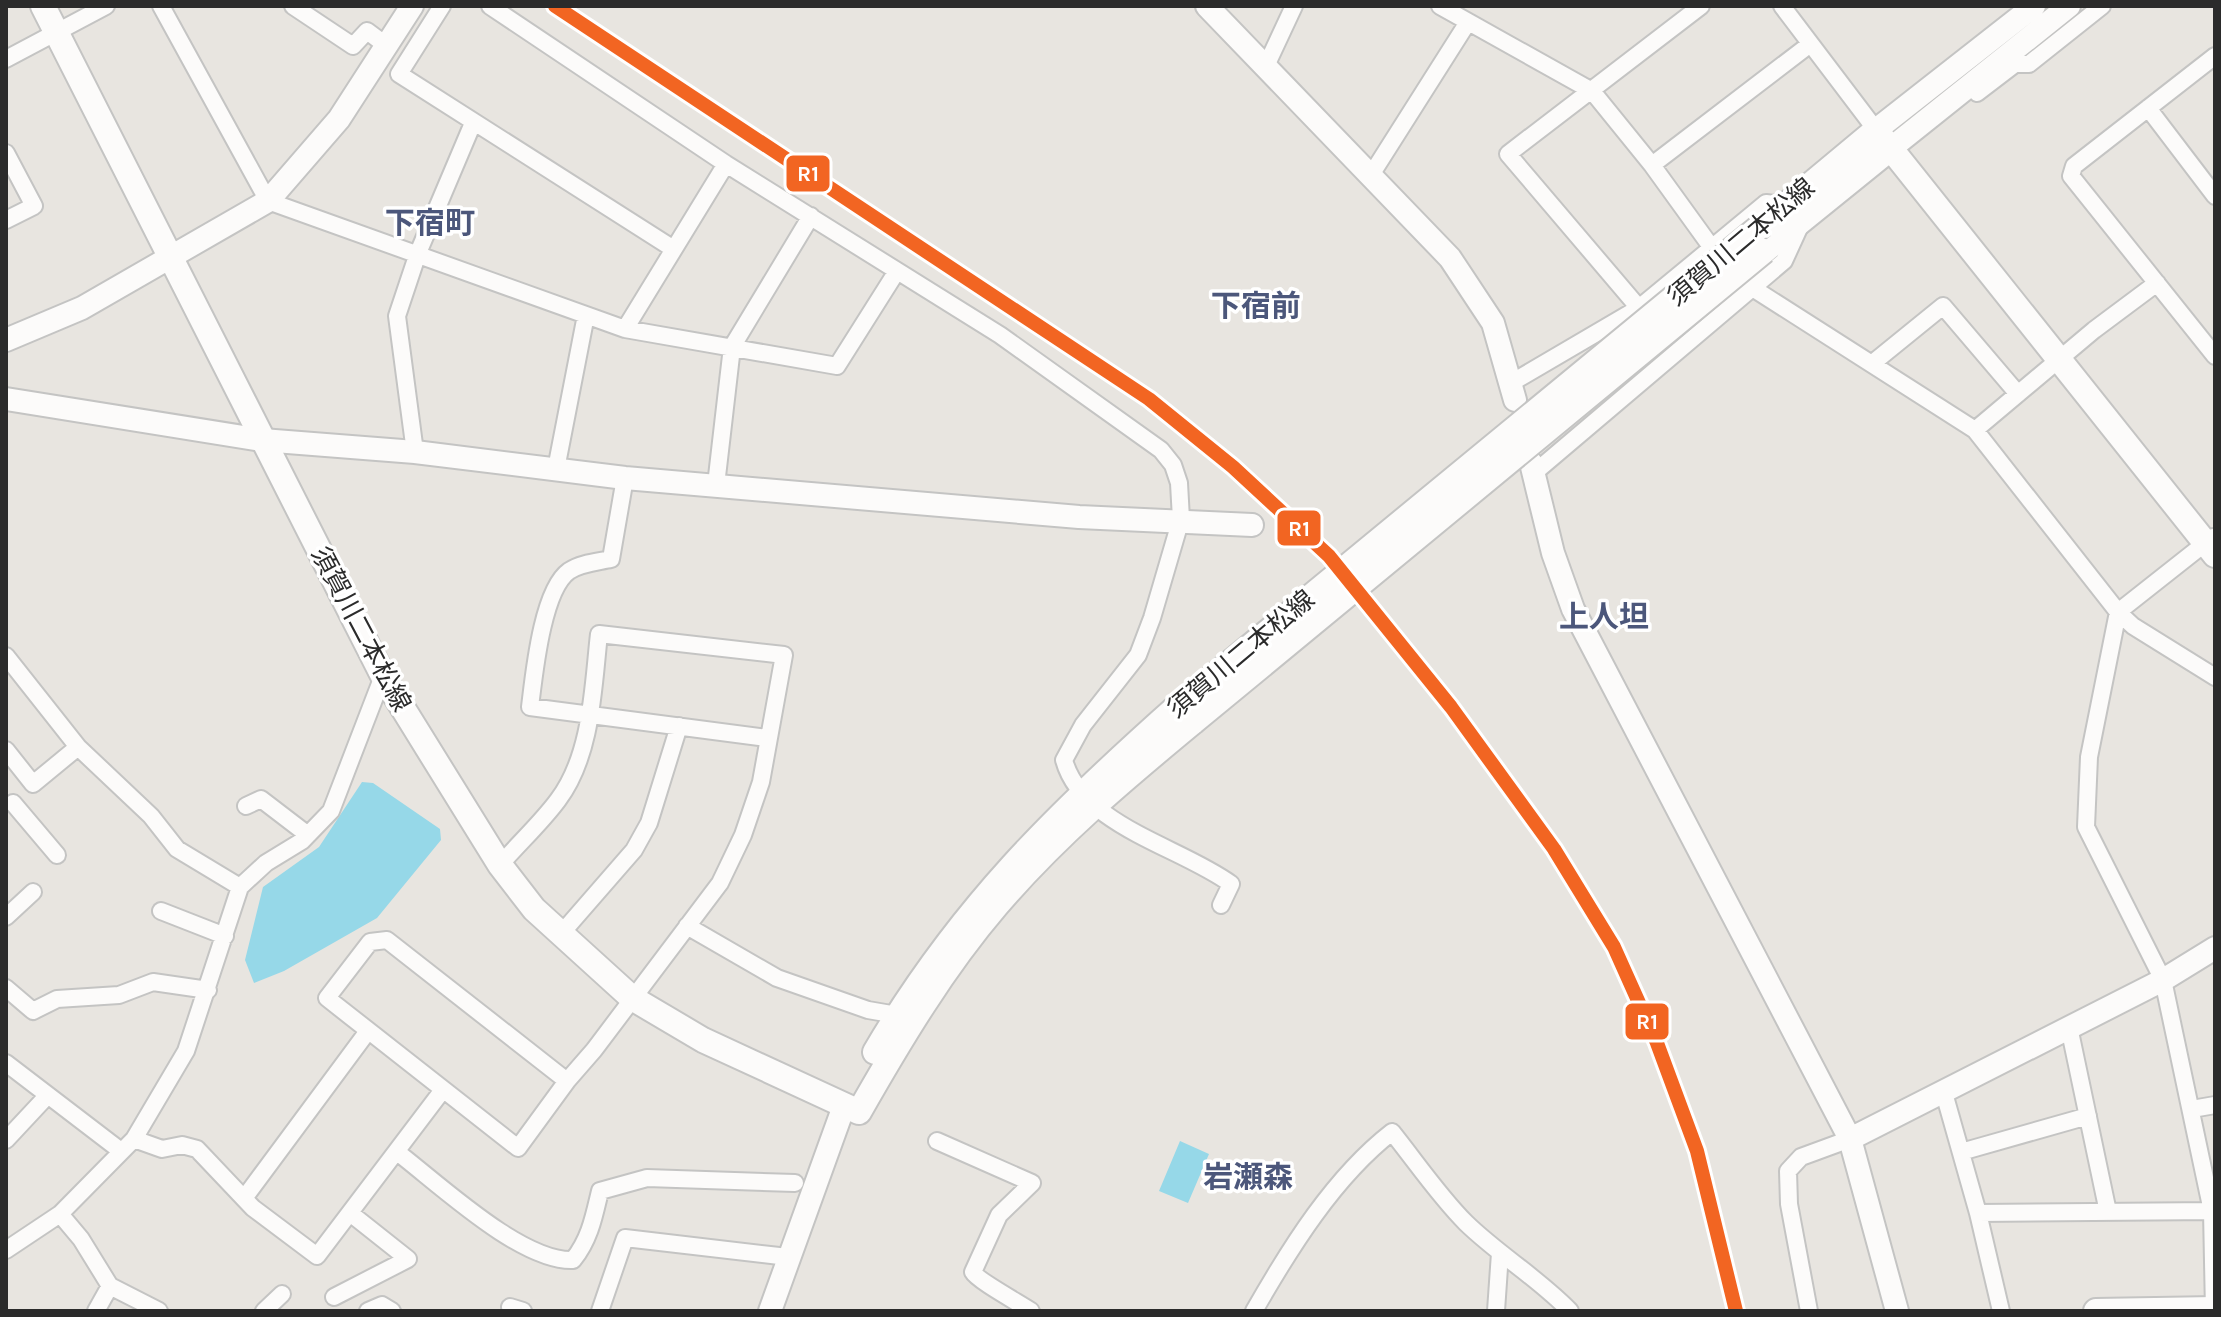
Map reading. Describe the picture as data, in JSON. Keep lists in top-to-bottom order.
{
  "streets": {
    "main road": ["須賀川二本松線"]
  },
  "districts": [
    "下宿町",
    "下宿前",
    "上人坦",
    "岩瀬森"
  ],
  "lines": ["transit line R1"]
}
